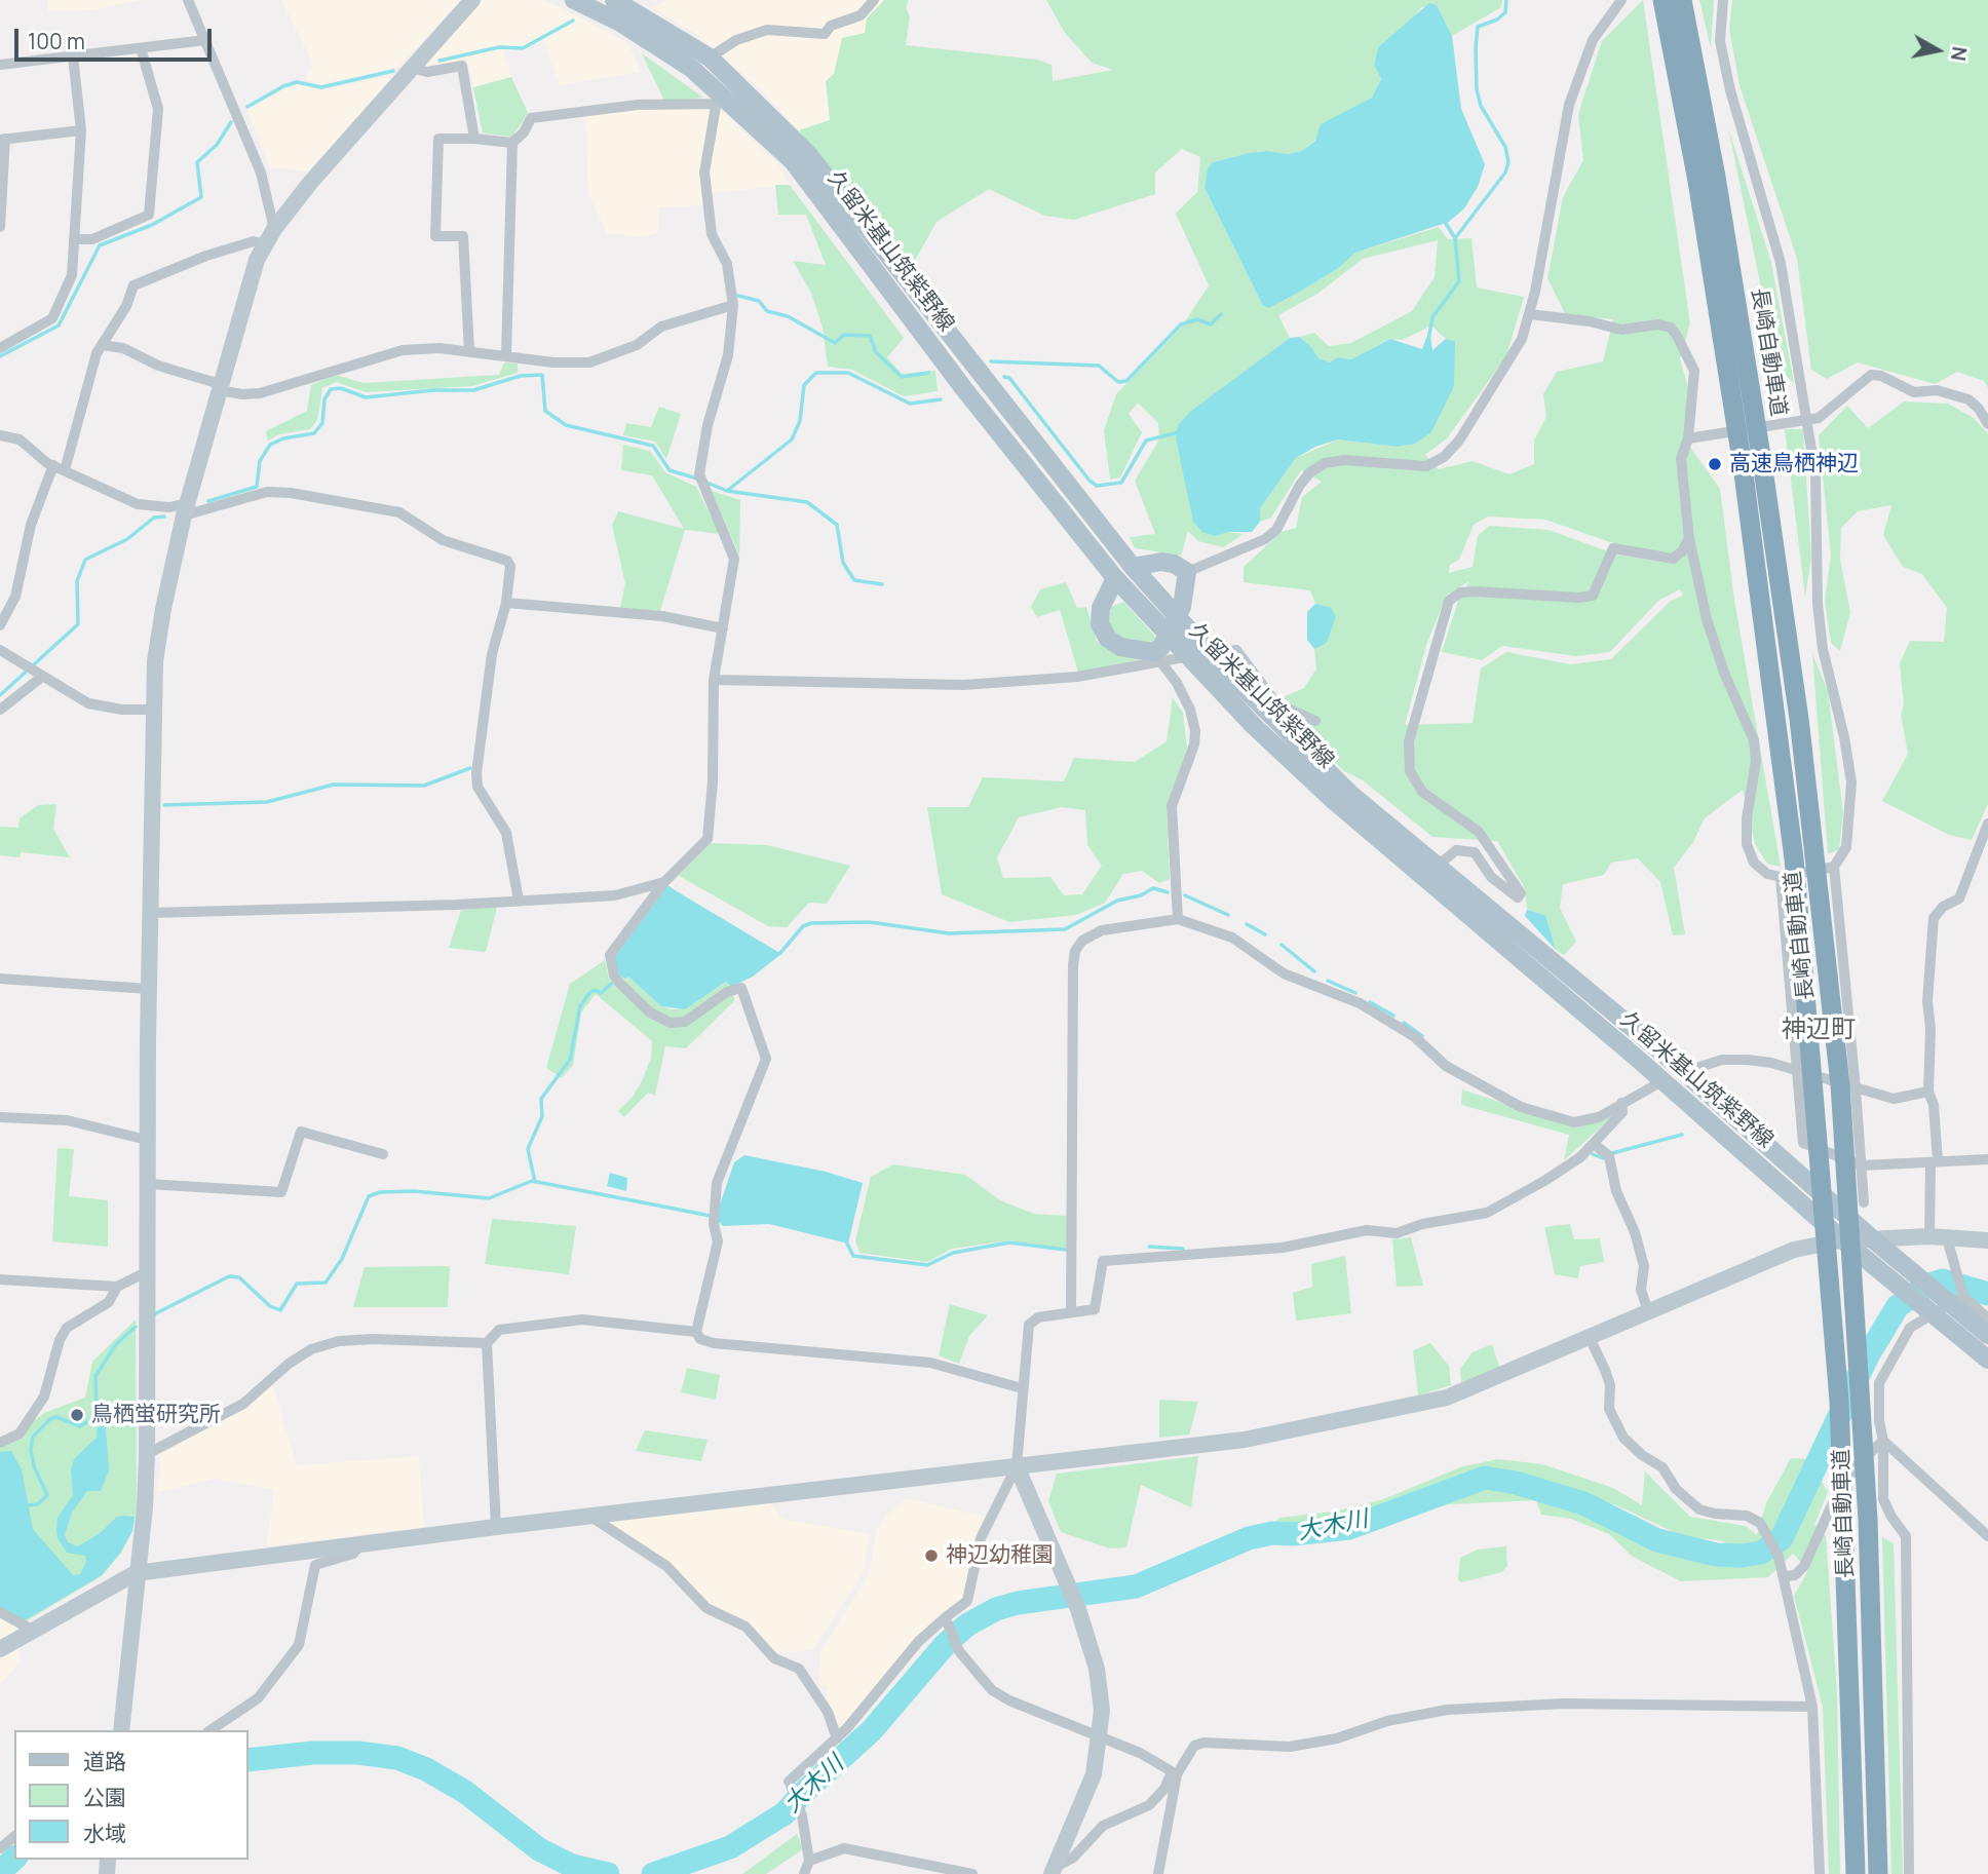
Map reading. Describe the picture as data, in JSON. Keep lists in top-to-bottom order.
{
  "streets": {
    "highway": ["長崎自動車道"],
    "main road": ["久留米基山筑紫野線"]
  },
  "districts": ["神辺町"],
  "water": ["大木川"],
  "places": ["高速鳥栖神辺", "鳥栖蛍研究所", "神辺幼稚園"],
  "legend": ["道路", "公園", "水域"],
  "scale_bar": "100 m",
  "north": "right"
}
